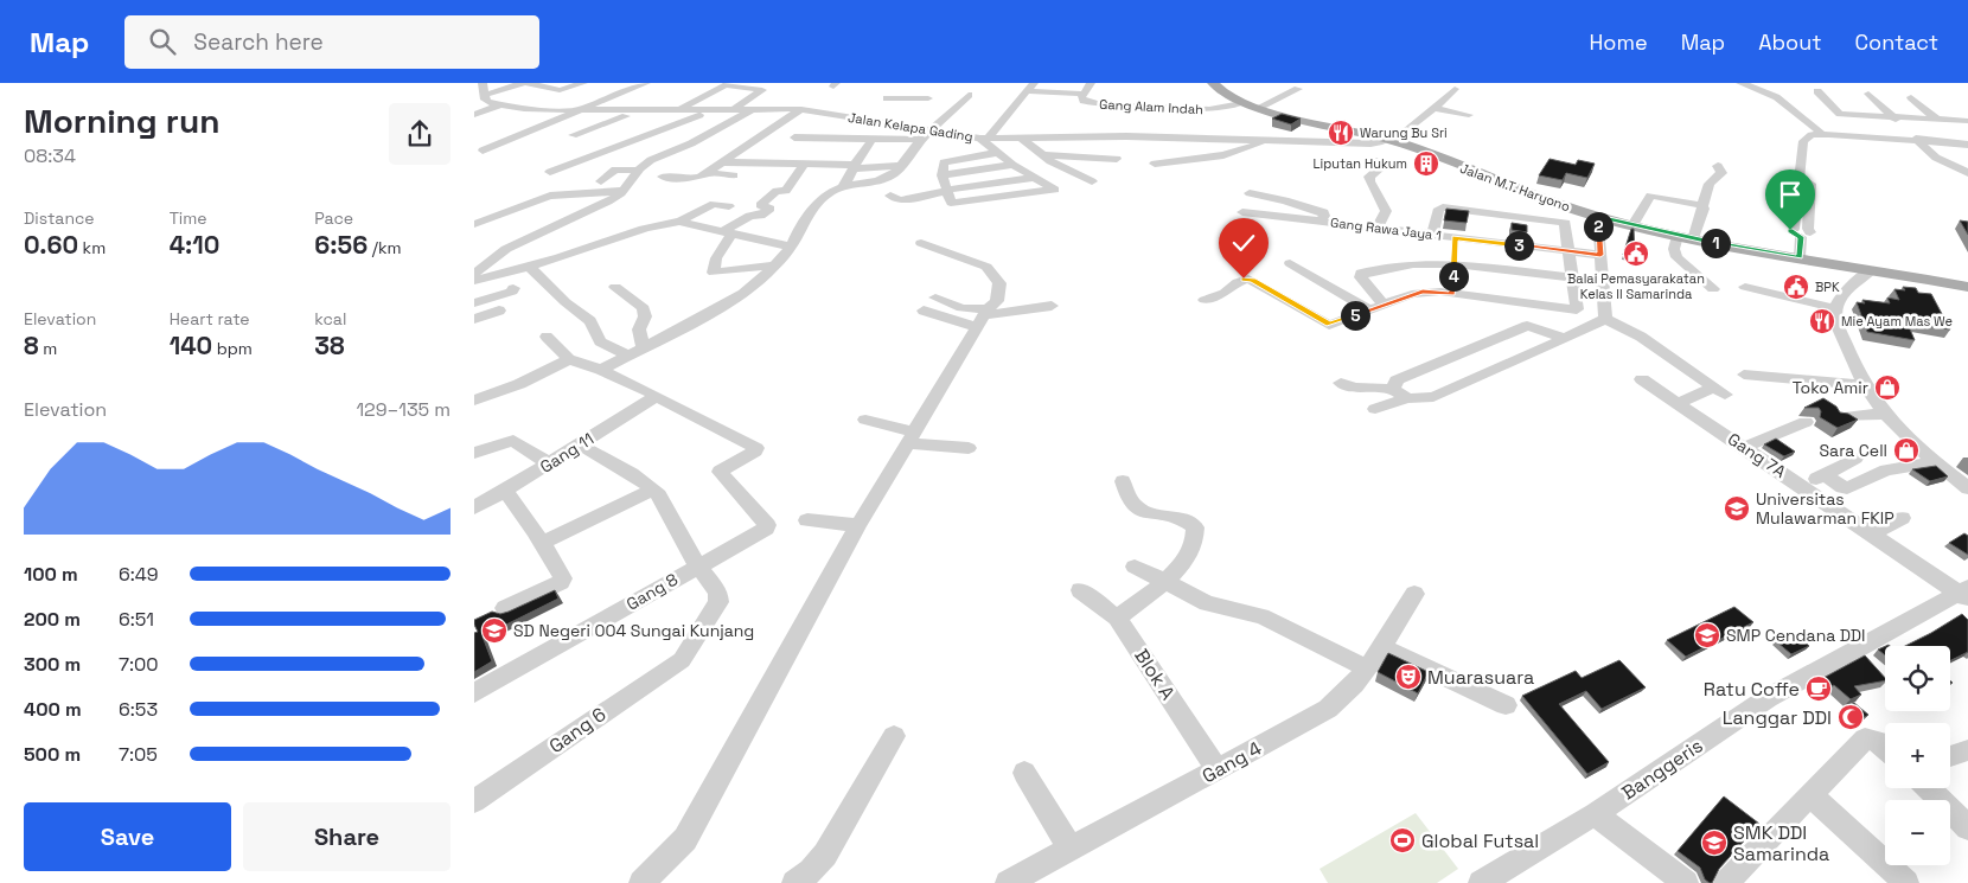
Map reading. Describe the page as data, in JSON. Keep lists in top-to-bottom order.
{
  "streets": {
    "main road": ["Jalan M.T. Haryono"],
    "street": [
      "Gang Alam Indah",
      "Jalan Kelapa Gading",
      "Gang Rawa Jaya 1",
      "Gang 11",
      "Gang 7A",
      "Gang 8",
      "Blok A",
      "Gang 6",
      "Gang 4",
      "Banggeris"
    ]
  },
  "crossings": [
    ["Gang Alam Indah", "Jalan M.T. Haryono"],
    ["Jalan Kelapa Gading", "Jalan M.T. Haryono"],
    ["Gang 11", "Gang 8"],
    ["Gang 7A", "Banggeris"],
    ["Gang 8", "Gang 6"],
    ["Blok A", "Gang 4"]
  ],
  "places": {
    "restaurant": ["Warung Bu Sri", "Mie Ayam Mas We"],
    "building": ["Liputan Hukum"],
    "public building": ["Balai Pemasyarakatan Kelas II Samarinda", "BPK"],
    "shop": ["Toko Amir", "Sara Cell"],
    "school or university": [
      "Universitas Mulawarman FKIP",
      "SD Negeri 004 Sungai Kunjang",
      "SMP Cendana DDI",
      "SMK DDI Samarinda"
    ],
    "theatre": ["Muarasuara"],
    "cafe": ["Ratu Coffe"],
    "mosque": ["Langgar DDI"],
    "sports": ["Global Futsal"]
  },
  "page": {
    "header": "Map",
    "search": "Search here",
    "nav": [
      "Home",
      "Map",
      "About",
      "Contact"
    ],
    "heading": ["Morning run", "08:34"],
    "stats": [
      ["Distance", "0.60 km"],
      ["Time", "4:10"],
      ["Pace", "6:56 /km"],
      ["Elevation", "8 m"],
      ["Heart rate", "140 bpm"],
      ["kcal", "38"]
    ],
    "pins": [
      "2",
      "1",
      "3",
      "4",
      "5"
    ],
    "chart": ["Elevation", "129–135 m"],
    "list": [
      {
        "name": "100 m",
        "note": "6:49"
      },
      {
        "name": "200 m",
        "note": "6:51"
      },
      {
        "name": "300 m",
        "note": "7:00"
      },
      {
        "name": "400 m",
        "note": "6:53"
      },
      {
        "name": "500 m",
        "note": "7:05"
      }
    ],
    "map_buttons": ["+", "−"],
    "buttons": ["Save", "Share"]
  }
}
